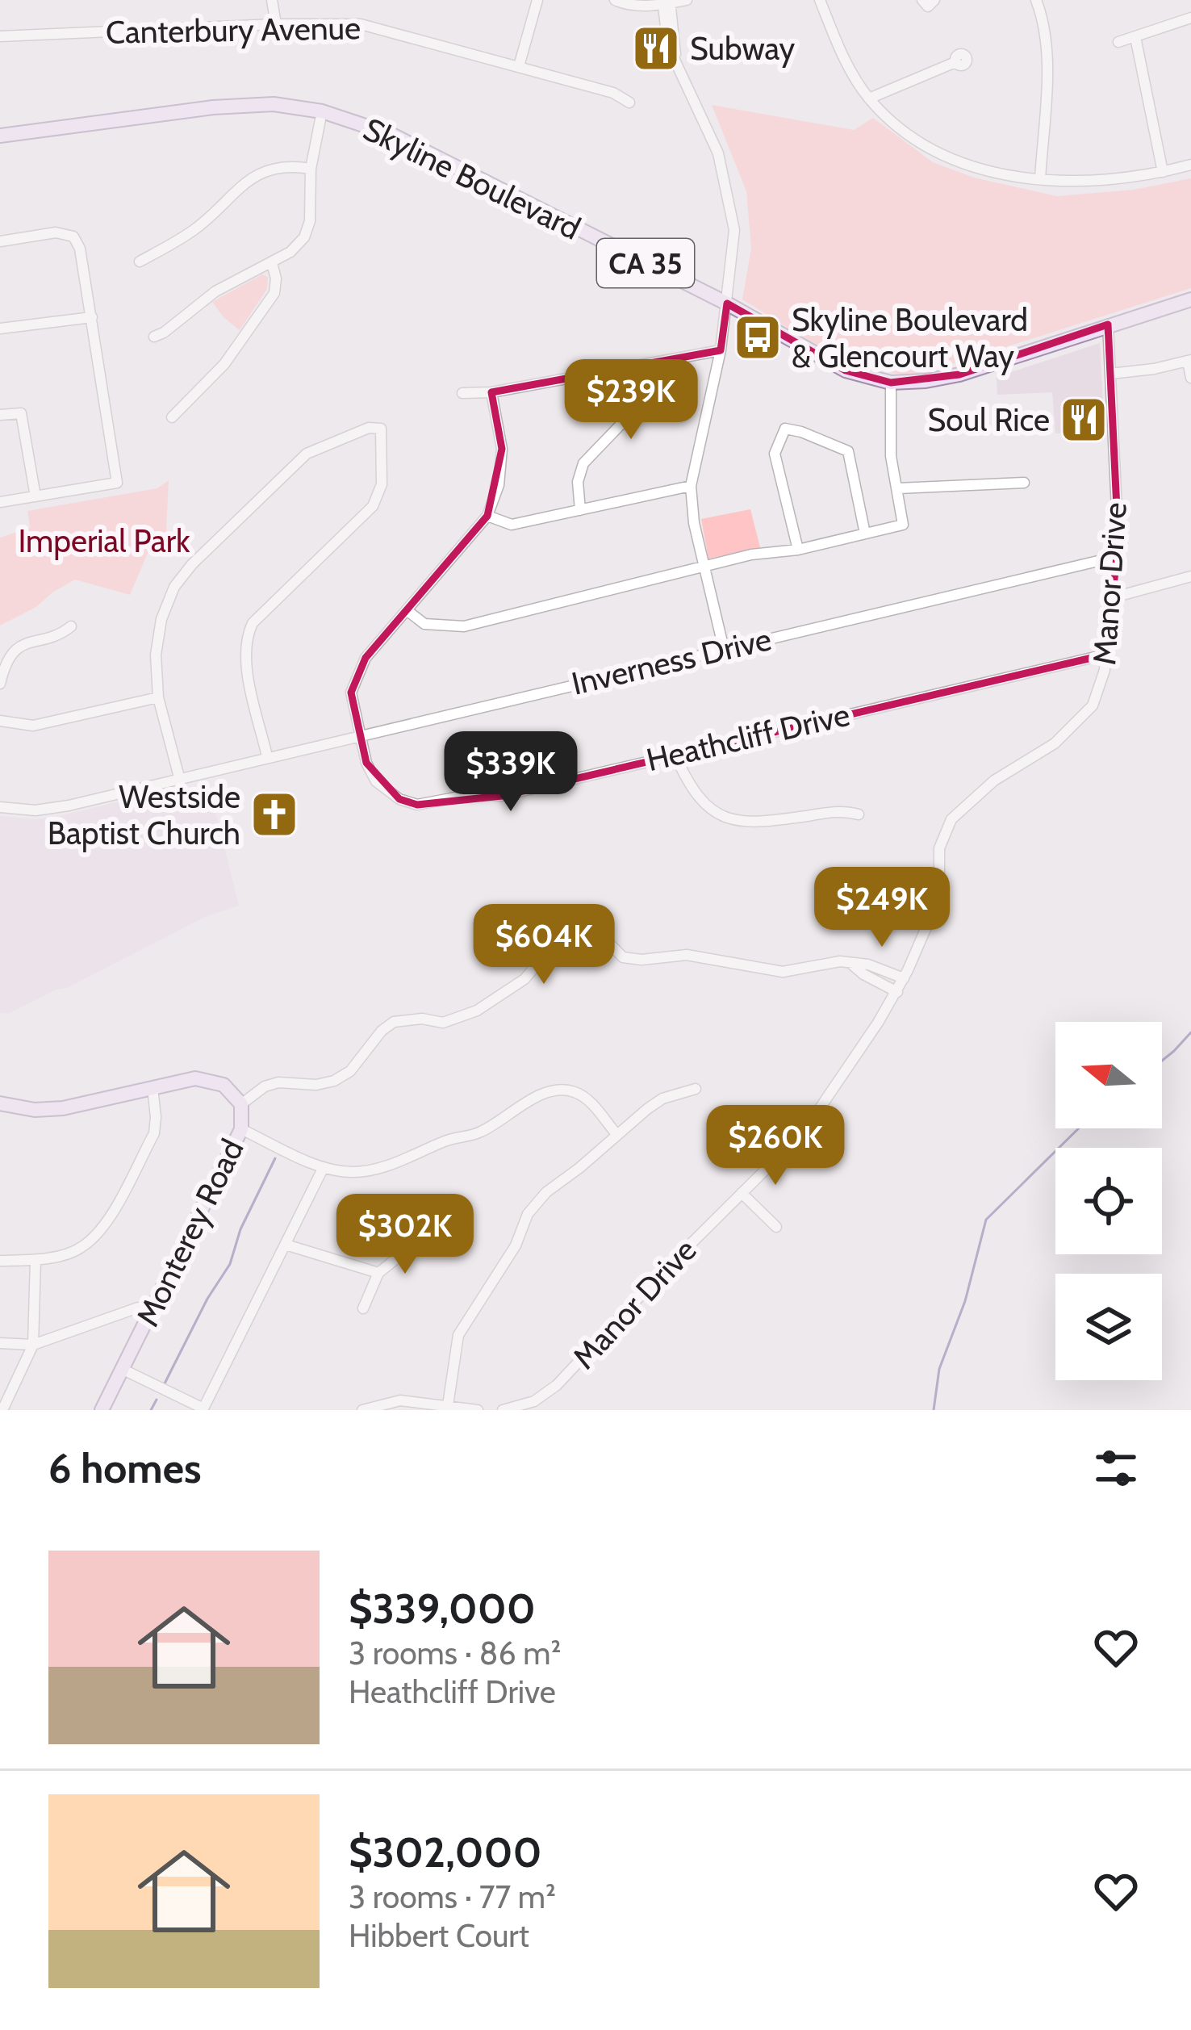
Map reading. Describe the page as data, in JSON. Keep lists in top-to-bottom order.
{
  "streets": {
    "main road": ["Skyline Boulevard", "CA 35", "Monterey Road"],
    "street": [
      "Canterbury Avenue",
      "Manor Drive",
      "Inverness Drive",
      "Heathcliff Drive"
    ]
  },
  "crossings": [
    ["Skyline Boulevard", "Manor Drive"],
    ["Manor Drive", "Inverness Drive"],
    ["Manor Drive", "Heathcliff Drive"],
    ["Manor Drive", "Monterey Road"],
    ["Inverness Drive", "Heathcliff Drive"]
  ],
  "parks": ["Imperial Park"],
  "places": {
    "restaurant": ["Subway", "Soul Rice"],
    "bus stop": ["Skyline Boulevard & Glencourt Way"],
    "church": ["Westside Baptist Church"]
  },
  "north": "left",
  "page": {
    "price": [
      "$239K",
      "$339K",
      "$249K",
      "$604K",
      "$260K",
      "$302K"
    ],
    "heading": "6 homes",
    "list": [
      {
        "name": "$339,000",
        "note": "3 rooms · 86 m² · Heathcliff Drive"
      },
      {
        "name": "$302,000",
        "note": "3 rooms · 77 m² · Hibbert Court"
      }
    ]
  }
}
